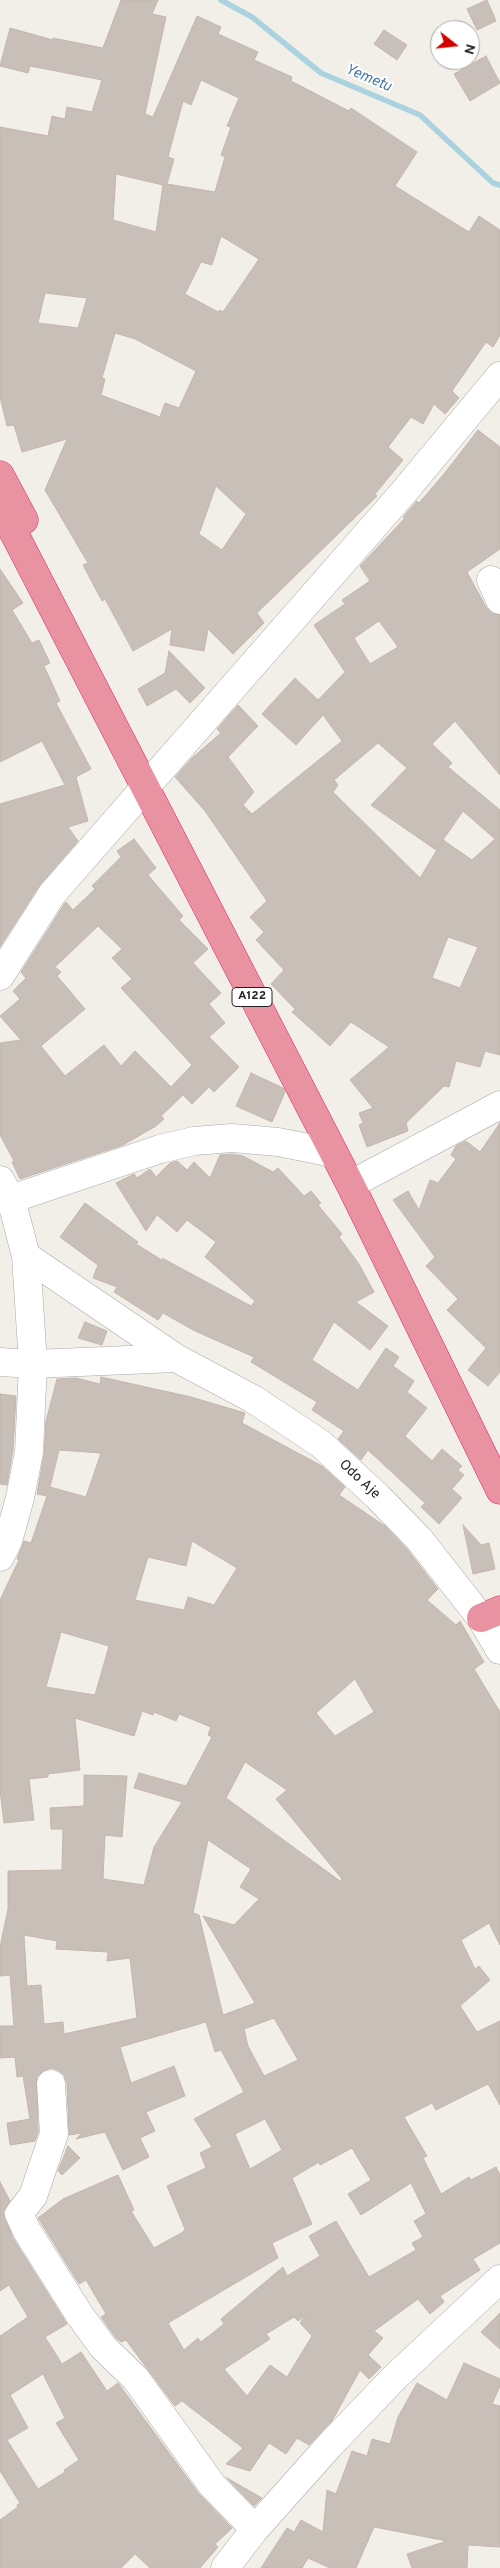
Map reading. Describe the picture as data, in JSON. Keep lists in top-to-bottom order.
{
  "streets": {
    "highway": ["A122"],
    "street": ["Odo Aje"]
  },
  "water": ["Yemetu"],
  "north": "right"
}
